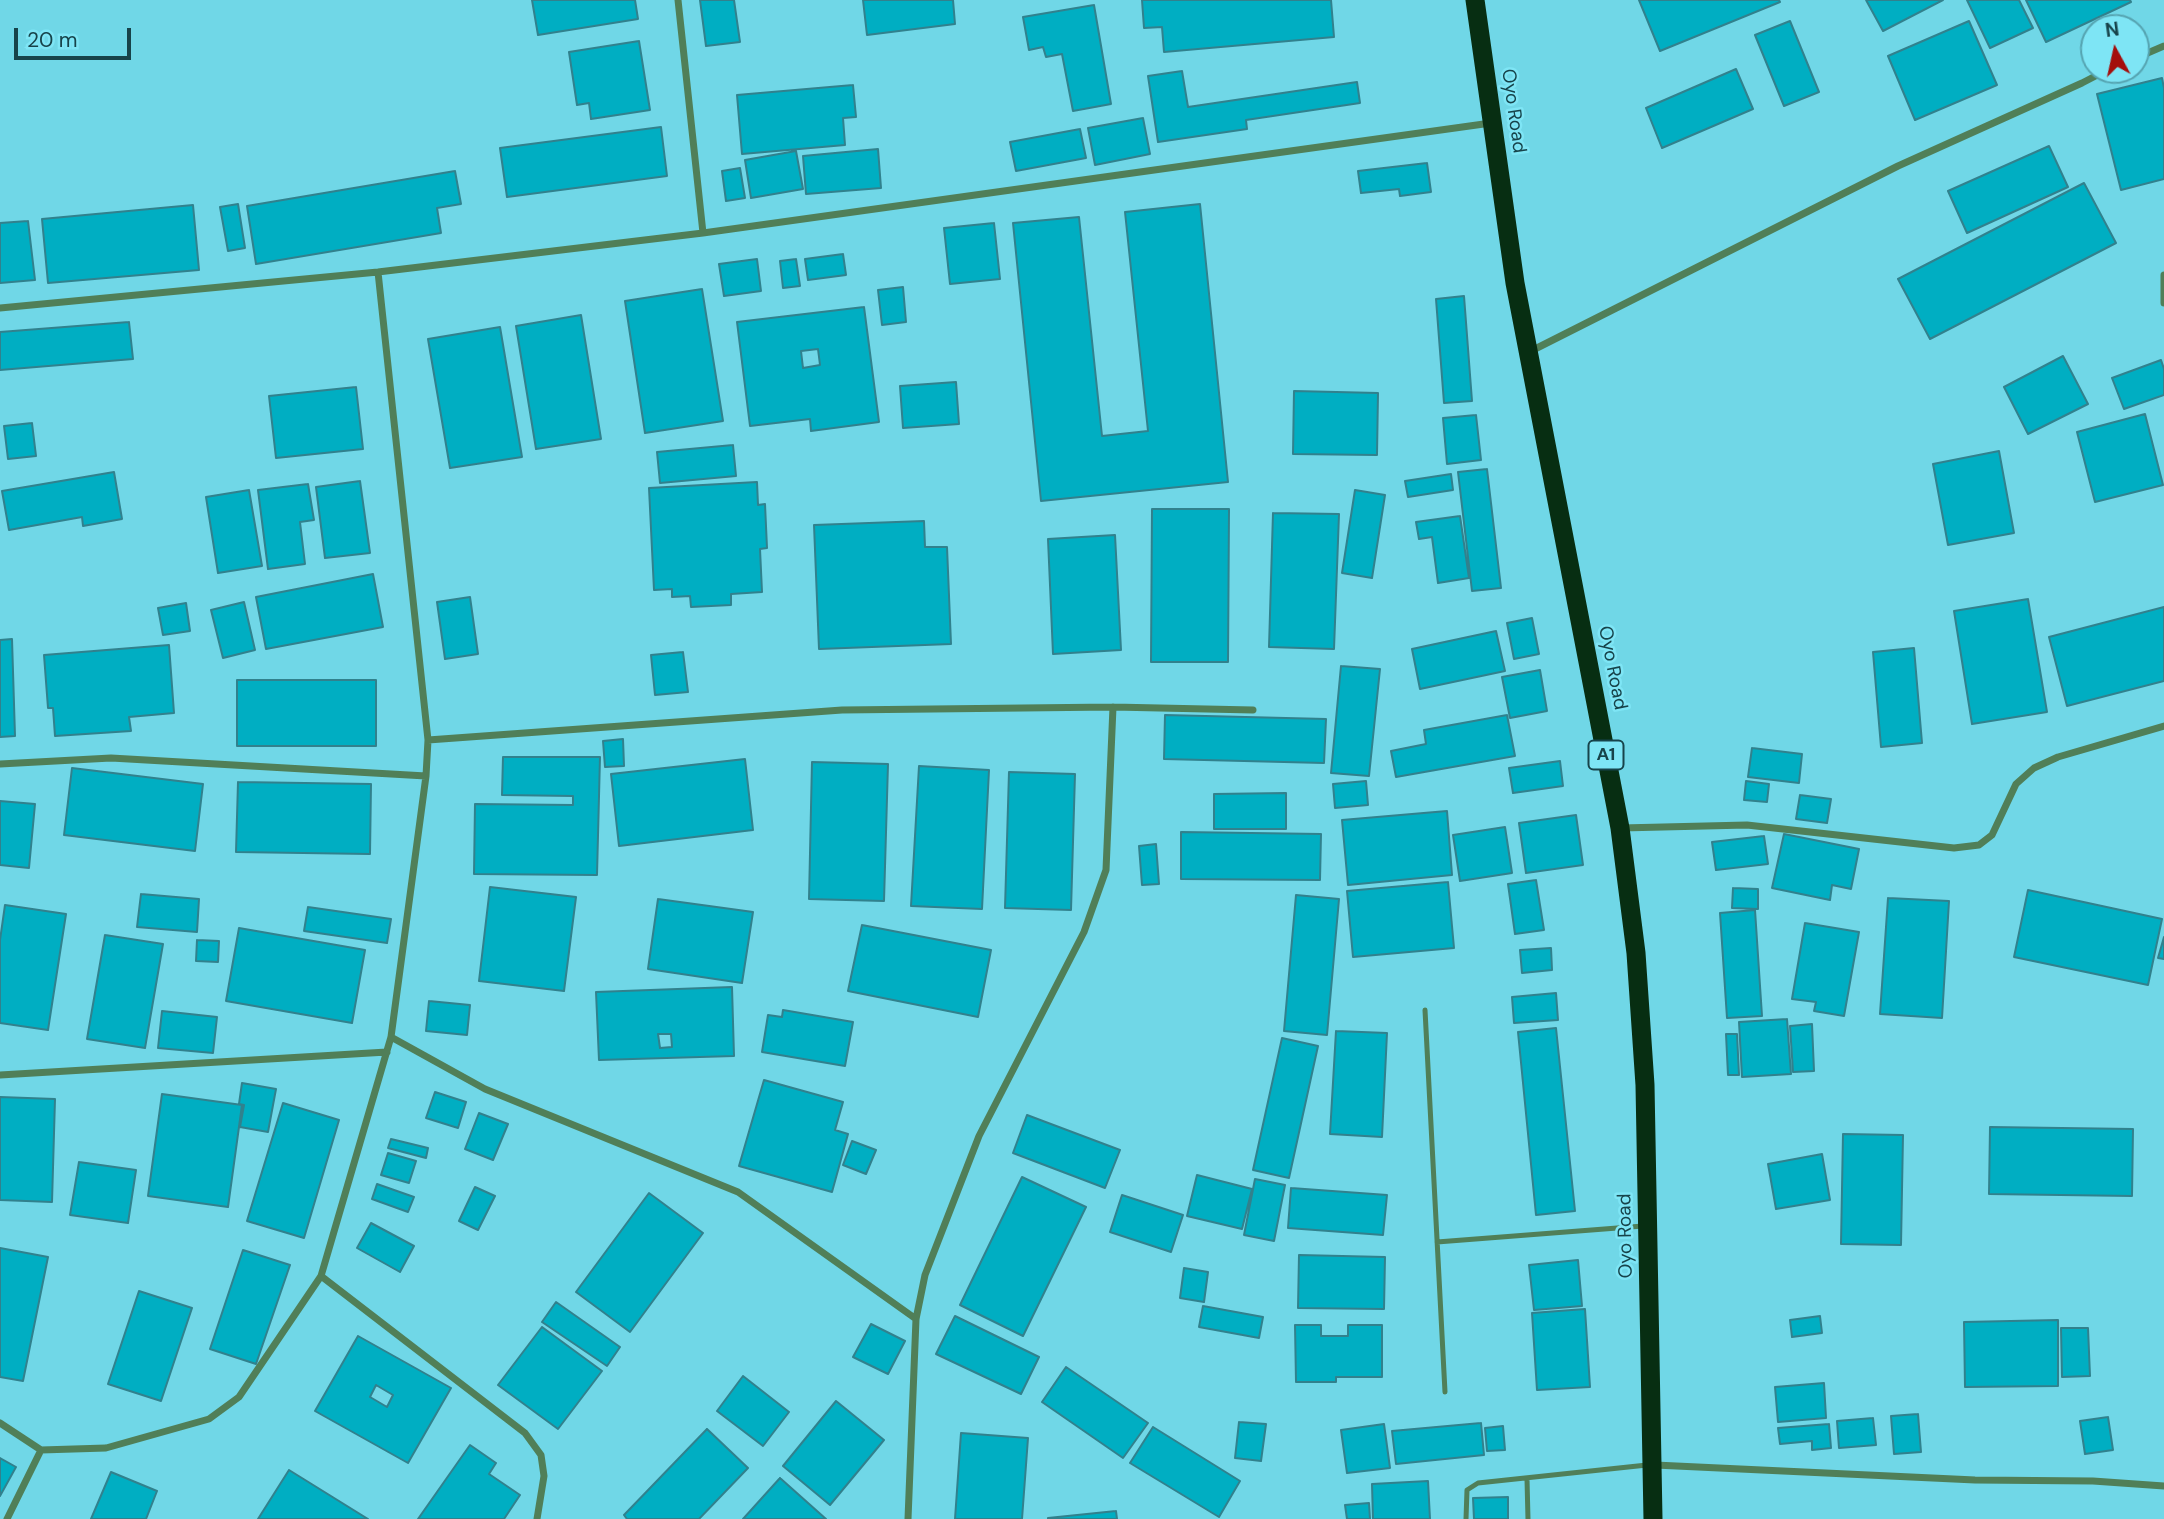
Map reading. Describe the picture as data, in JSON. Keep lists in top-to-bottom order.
{
  "streets": {
    "highway": ["Oyo Road", "A1"]
  },
  "scale_bar": "20 m",
  "north": "top"
}
